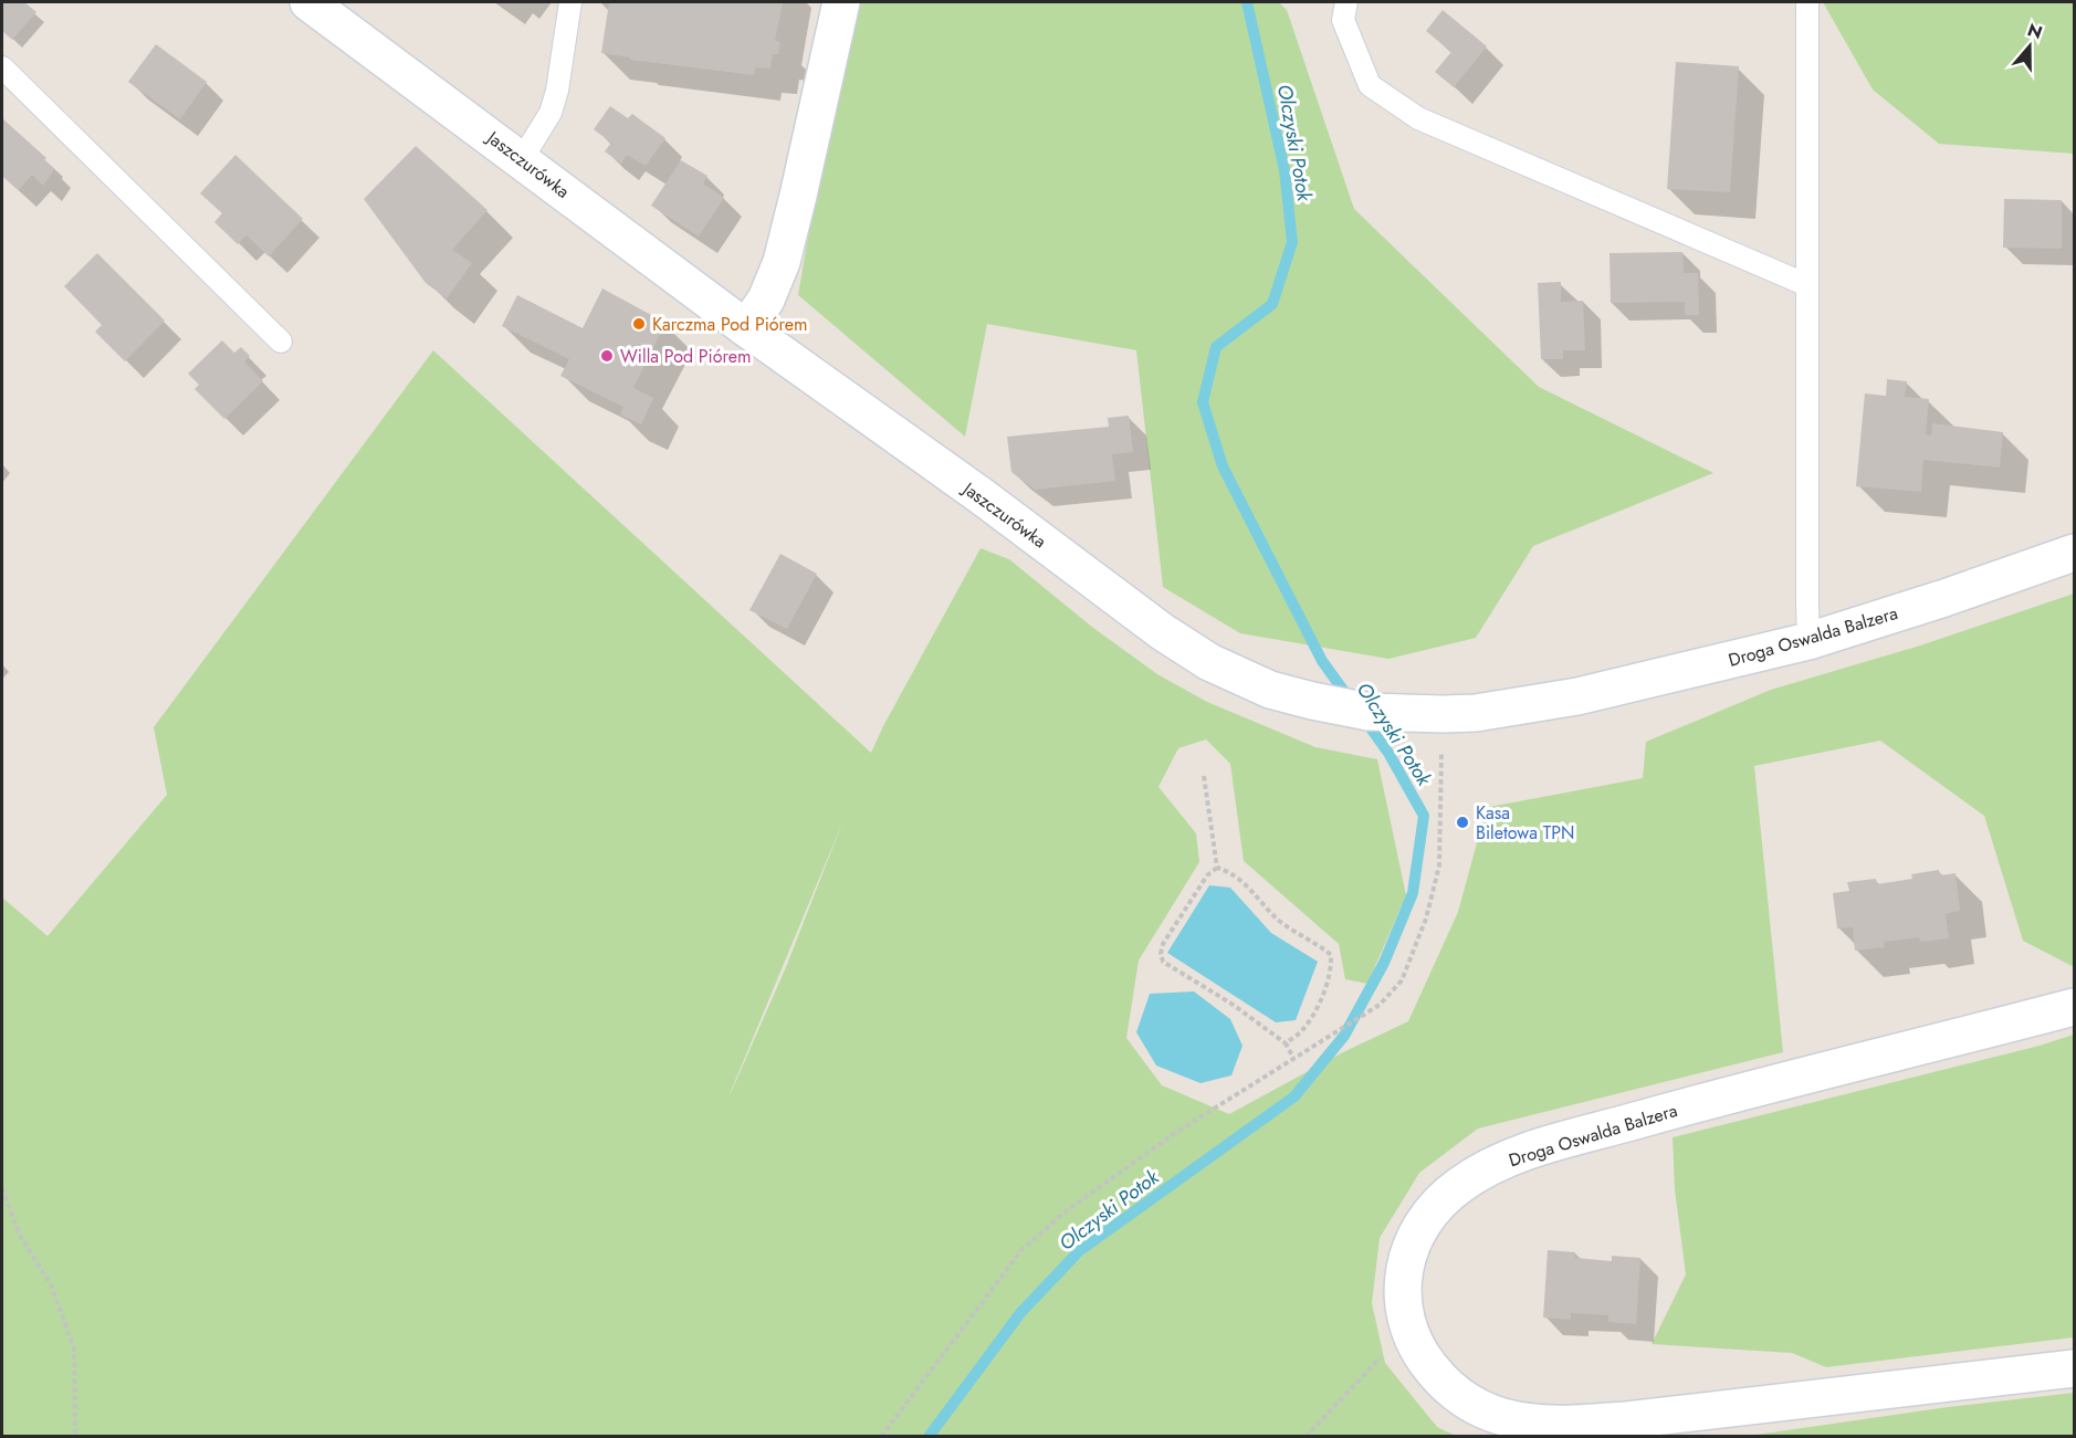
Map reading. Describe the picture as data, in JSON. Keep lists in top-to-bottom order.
{
  "streets": {
    "street": ["Jaszczurówka", "Droga Oswalda Balzera"]
  },
  "crossings": [
    ["Jaszczurówka", "Droga Oswalda Balzera"]
  ],
  "water": ["Olczyski Potok"],
  "places": ["Karczma Pod Piórem", "Willa Pod Piórem", "Kasa Biletowa TPN"],
  "north": "top"
}
